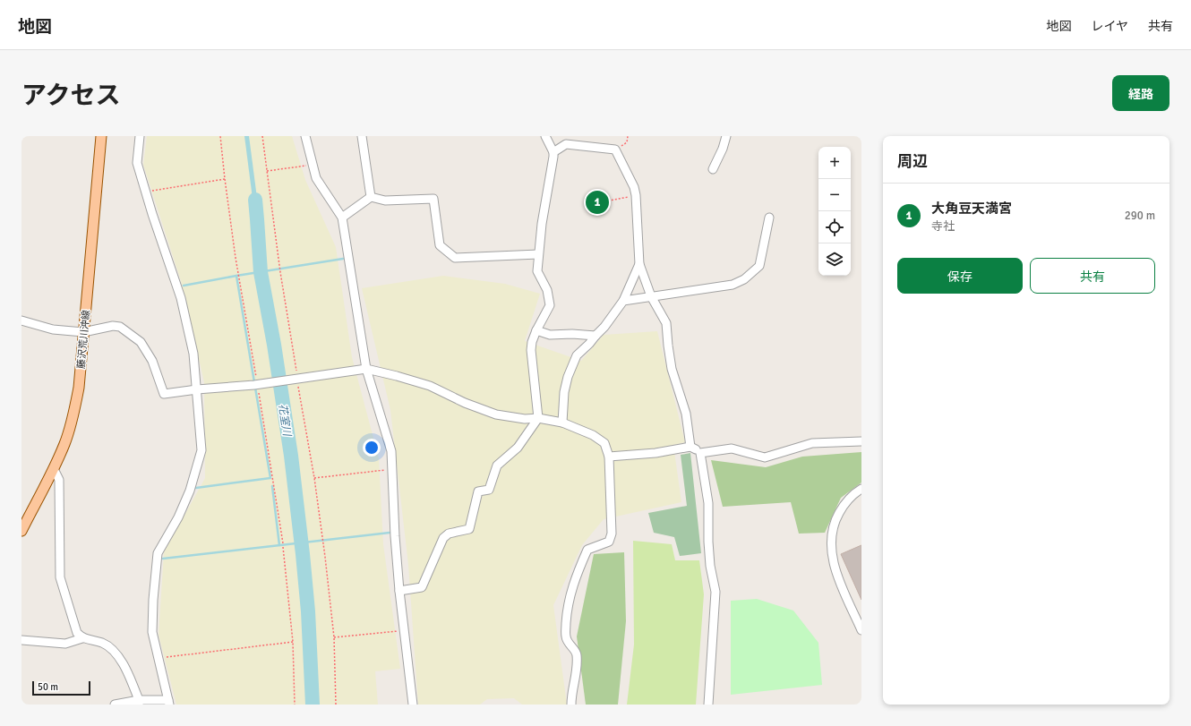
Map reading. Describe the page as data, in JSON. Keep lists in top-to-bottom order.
{
  "streets": {
    "main road": ["藤沢荒川沖線"]
  },
  "water": ["花室川"],
  "scale_bar": "50 m",
  "page": {
    "header": "地図",
    "nav": ["地図", "レイヤ", "共有"],
    "title": "アクセス",
    "buttons": [
      "経路",
      ["保存", "共有"]
    ],
    "heading": "周辺",
    "map_buttons": ["+", "−"],
    "list": [
      {
        "mark": "1",
        "name": "大角豆天満宮",
        "note": "寺社",
        "value": "290 m"
      }
    ],
    "pins": "1",
    "scale": "50 m"
  }
}
